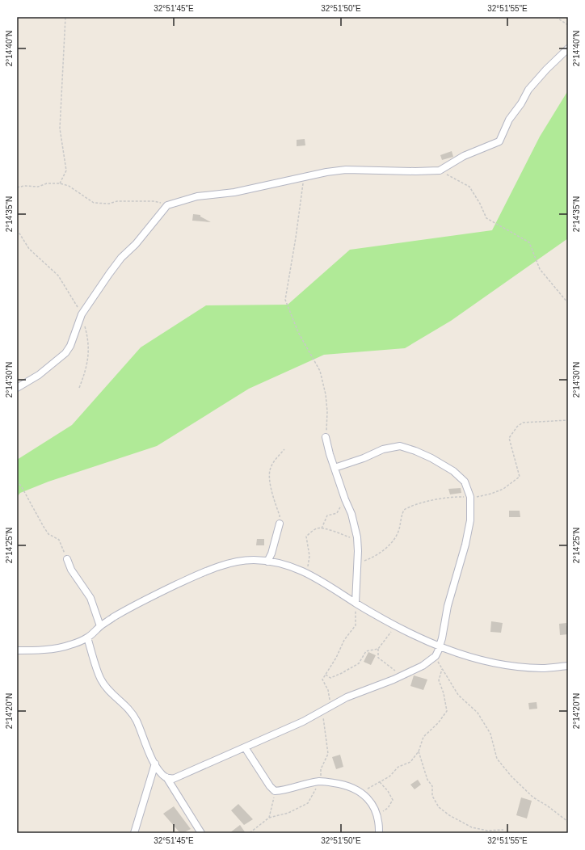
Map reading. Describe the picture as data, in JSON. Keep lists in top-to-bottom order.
{
  "coordinates": [
    "32°51'45\"E",
    "32°51'50\"E",
    "32°51'55\"E",
    "2°14'40\"N",
    "2°14'35\"N",
    "2°14'30\"N",
    "2°14'25\"N",
    "2°14'20\"N"
  ]
}
